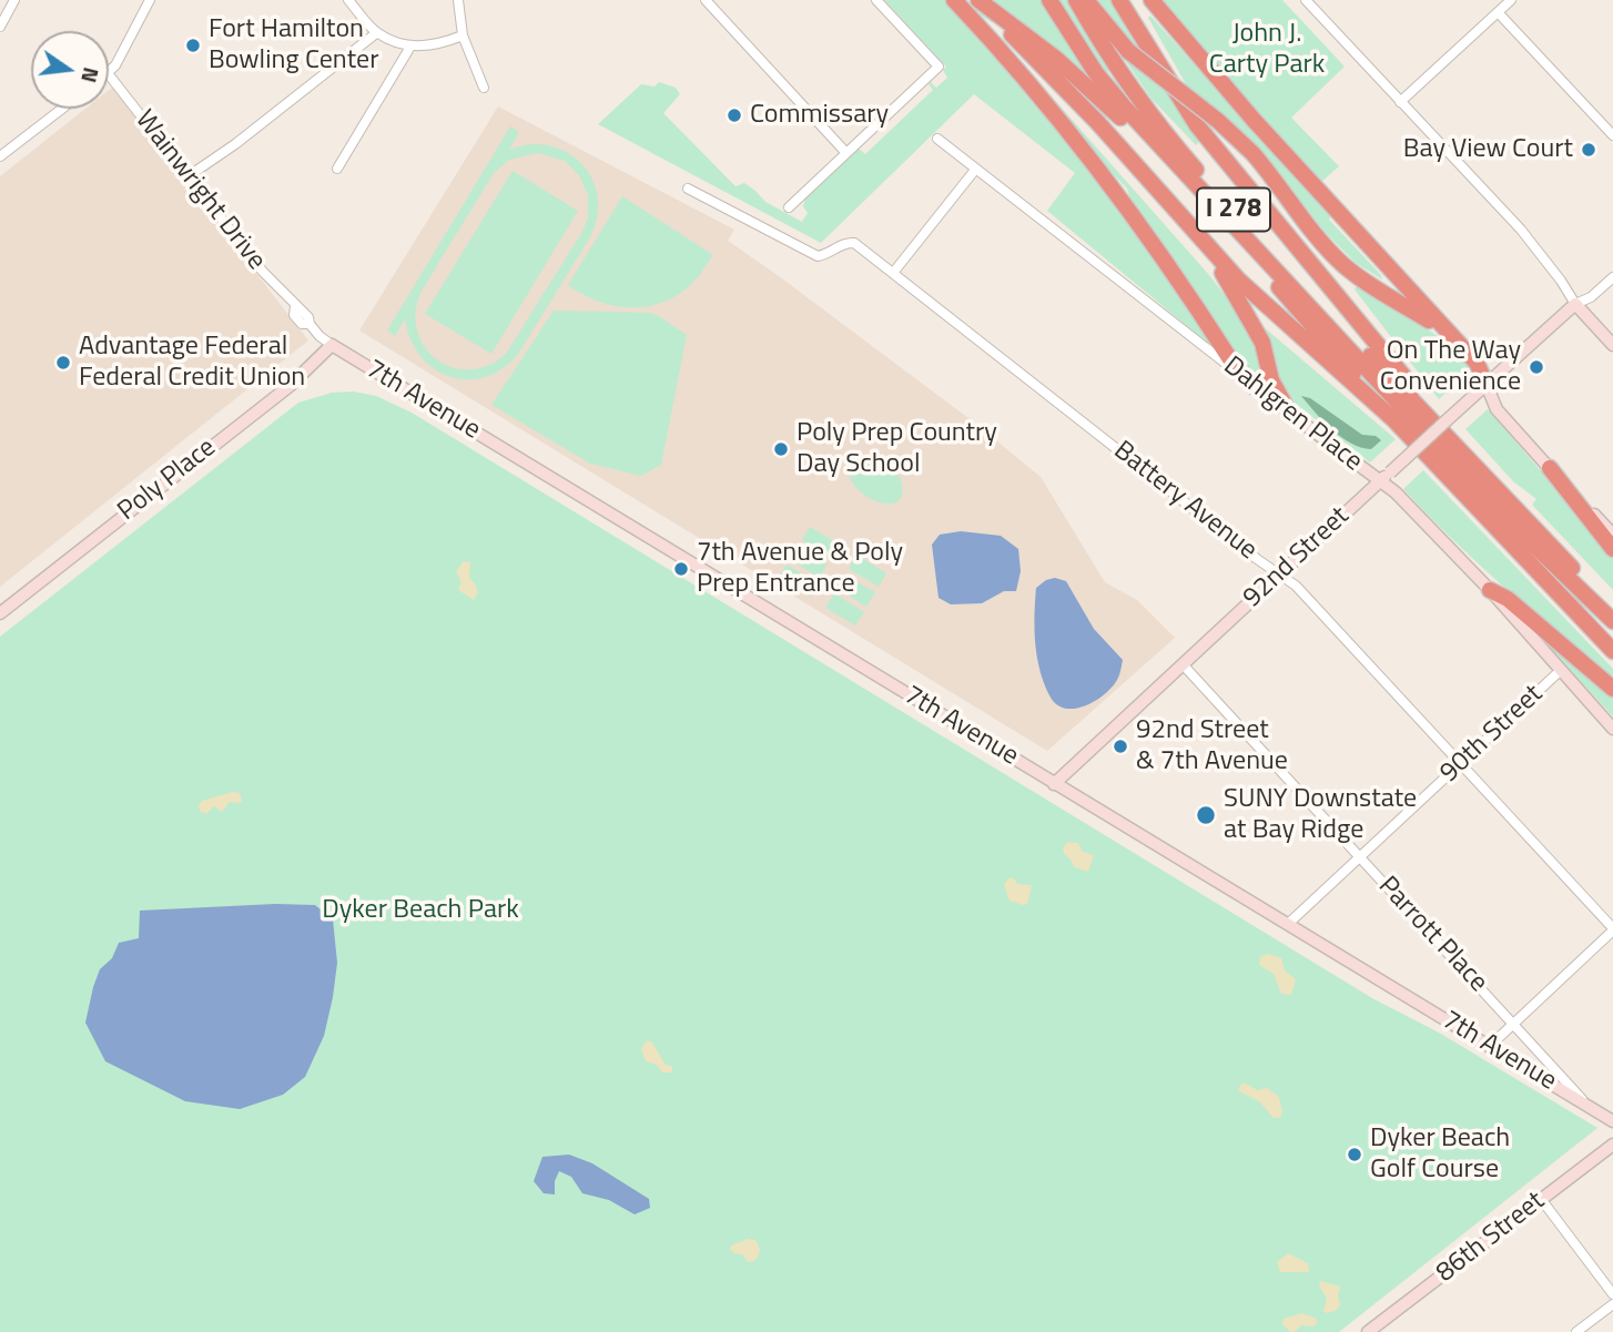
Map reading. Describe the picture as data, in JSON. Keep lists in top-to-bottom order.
{
  "streets": {
    "highway": ["I 278"],
    "main road": [
      "7th Avenue",
      "Dahlgren Place",
      "Poly Place",
      "92nd Street",
      "86th Street"
    ],
    "street": [
      "Wainwright Drive",
      "Battery Avenue",
      "90th Street",
      "Parrott Place"
    ]
  },
  "crossings": [
    ["Wainwright Drive", "7th Avenue"],
    ["7th Avenue", "Poly Place"],
    ["7th Avenue", "92nd Street"],
    ["7th Avenue", "90th Street"],
    ["7th Avenue", "Parrott Place"],
    ["Dahlgren Place", "92nd Street"],
    ["Dahlgren Place", "90th Street"],
    ["Battery Avenue", "92nd Street"],
    ["Battery Avenue", "90th Street"],
    ["92nd Street", "Parrott Place"],
    ["90th Street", "Parrott Place"]
  ],
  "parks": ["John J. Carty Park", "Dyker Beach Park"],
  "places": [
    "Fort Hamilton Bowling Center",
    "Commissary",
    "Bay View Court",
    "Advantage Federal Federal Credit Union",
    "On The Way Convenience",
    "Poly Prep Country Day School",
    "7th Avenue & Poly Prep Entrance",
    "92nd Street & 7th Avenue",
    "SUNY Downstate at Bay Ridge",
    "Dyker Beach Golf Course"
  ],
  "north": "right"
}
